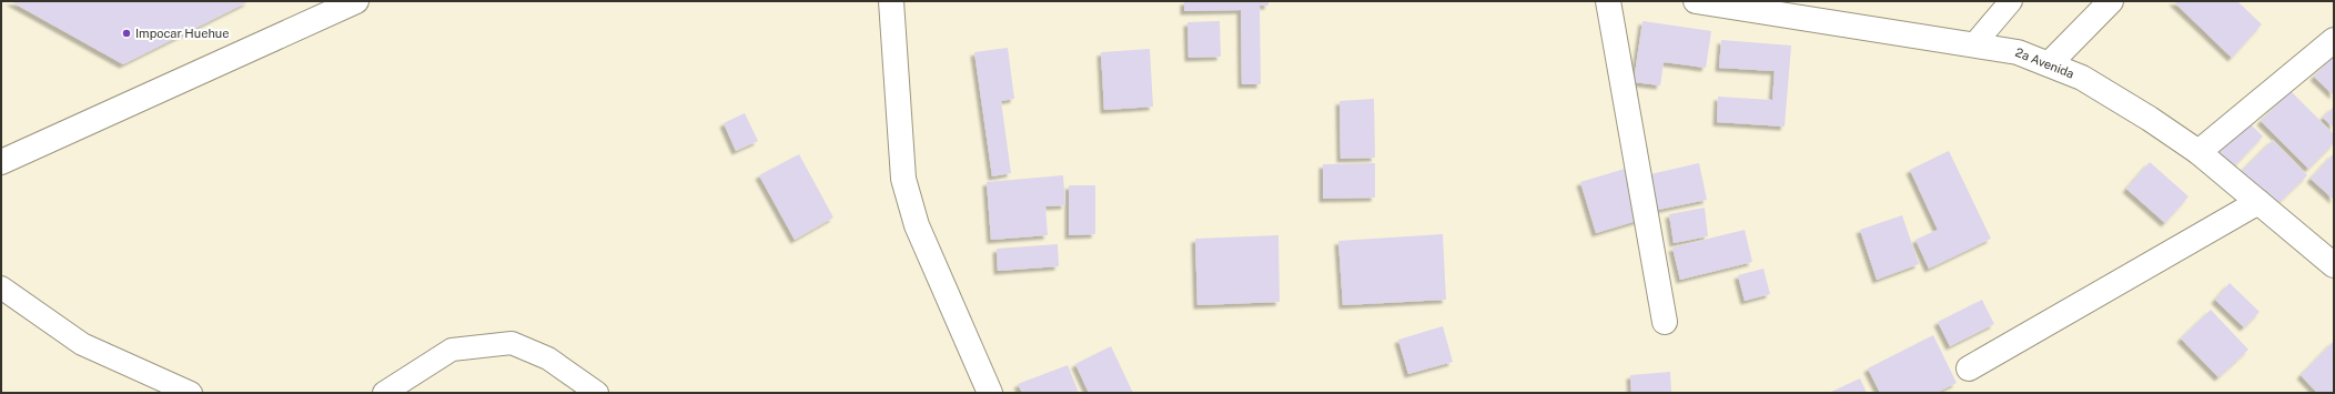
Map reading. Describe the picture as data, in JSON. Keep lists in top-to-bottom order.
{
  "streets": {
    "street": ["2a Avenida"]
  },
  "places": ["Impocar Huehue"]
}
